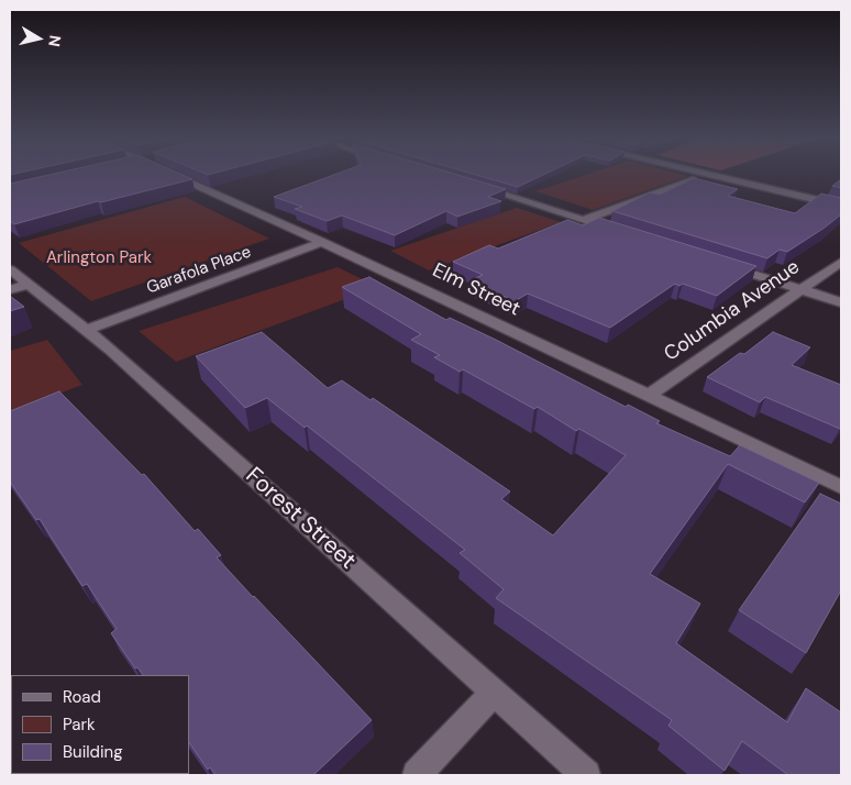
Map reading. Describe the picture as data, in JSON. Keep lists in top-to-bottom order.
{
  "streets": {
    "street": [
      "Garafola Place",
      "Elm Street",
      "Columbia Avenue",
      "Forest Street"
    ]
  },
  "crossings": [
    ["Garafola Place", "Elm Street"],
    ["Garafola Place", "Forest Street"],
    ["Elm Street", "Columbia Avenue"]
  ],
  "parks": ["Arlington Park"],
  "legend": ["Road", "Park", "Building"],
  "north": "right"
}
